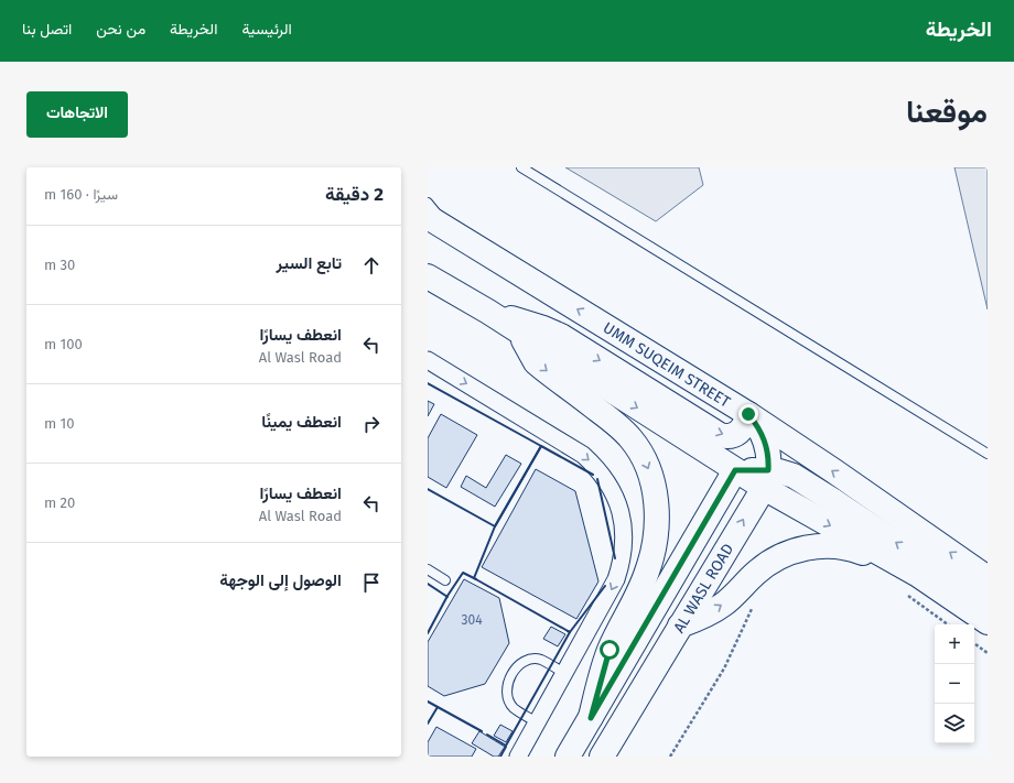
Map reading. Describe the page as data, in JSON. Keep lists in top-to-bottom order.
{
  "streets": {
    "main road": ["UMM SUQEIM STREET", "AL WASL ROAD"]
  },
  "house_numbers": ["304"],
  "page": {
    "header": "الخريطة",
    "nav": [
      "الرئيسية",
      "الخريطة",
      "من نحن",
      "اتصل بنا"
    ],
    "title": "موقعنا",
    "buttons": "الاتجاهات",
    "heading": ["2 دقيقة", "سيرًا · 160 m"],
    "list": [
      ["تابع السير", "30 m"],
      ["انعطف يسارًا", "Al Wasl Road", "100 m"],
      ["انعطف يمينًا", "10 m"],
      ["انعطف يسارًا", "Al Wasl Road", "20 m"],
      "الوصول إلى الوجهة"
    ],
    "map_buttons": ["+", "−"]
  }
}
